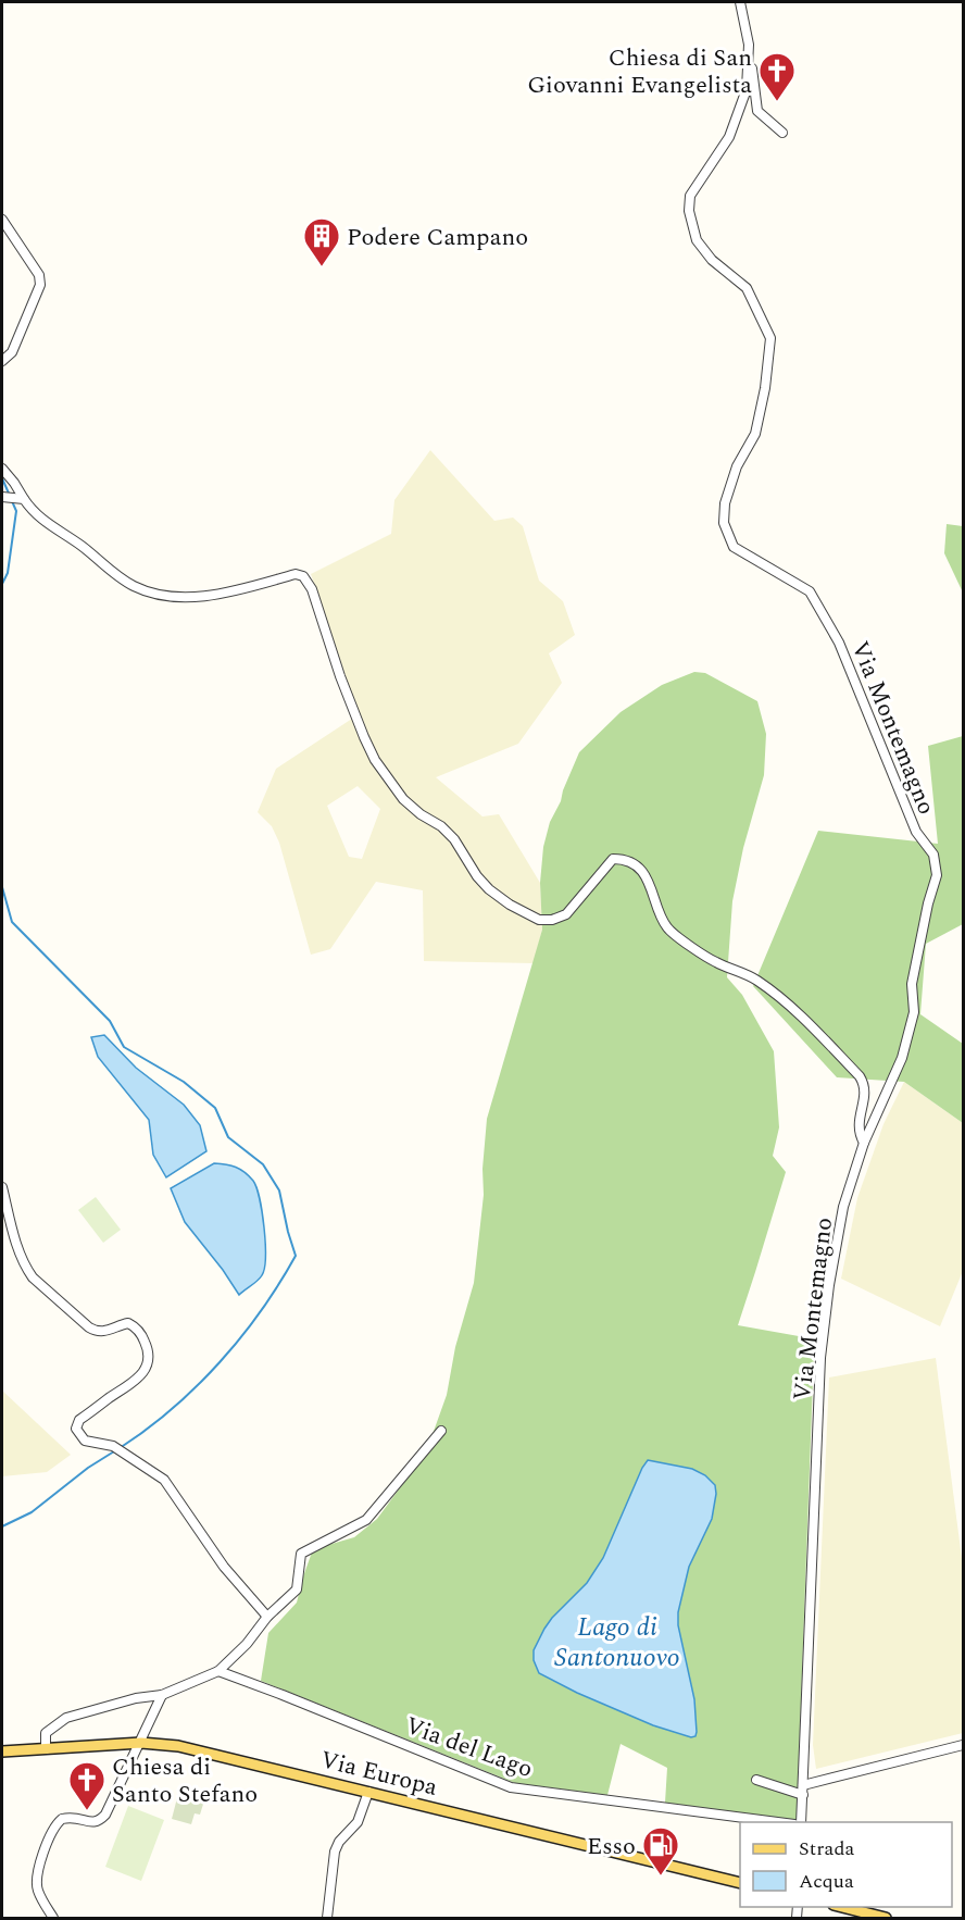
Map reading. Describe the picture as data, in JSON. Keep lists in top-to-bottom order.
{
  "streets": {
    "main road": ["Via Europa"],
    "street": ["Via Montemagno", "Via del Lago"]
  },
  "water": ["Lago di Santonuovo"],
  "places": {
    "church": ["Chiesa di San Giovanni Evangelista", "Chiesa di Santo Stefano"],
    "building": ["Podere Campano"],
    "fuel station": ["Esso"]
  },
  "legend": ["Strada", "Acqua"]
}
